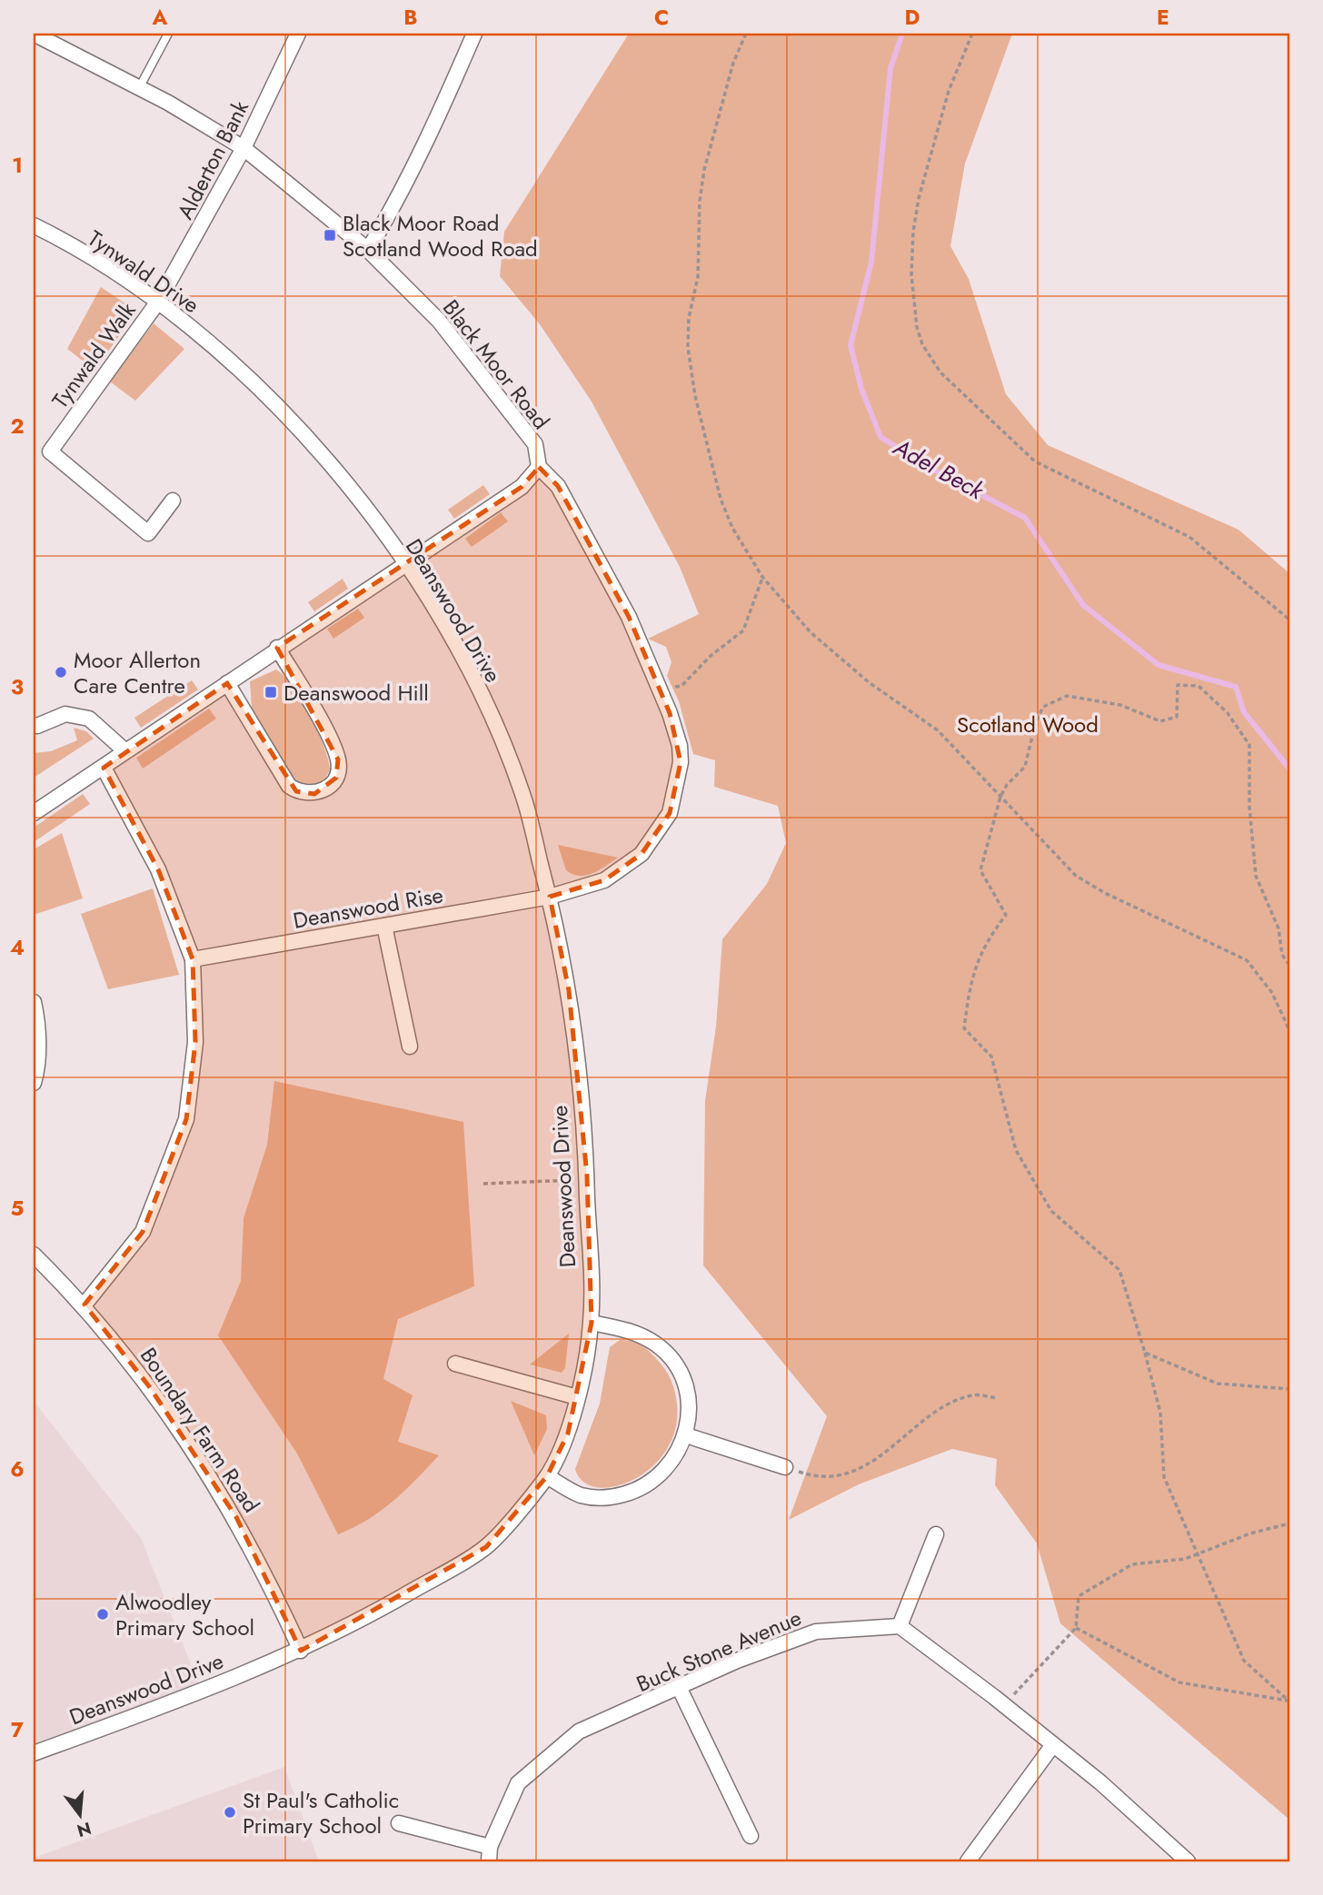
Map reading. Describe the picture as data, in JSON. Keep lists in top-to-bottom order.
{
  "streets": {
    "street": [
      "Alderton Bank",
      "Tynwald Drive",
      "Tynwald Walk",
      "Black Moor Road",
      "Deanswood Drive",
      "Deanswood Rise",
      "Boundary Farm Road",
      "Buck Stone Avenue"
    ]
  },
  "crossings": [
    ["Alderton Bank", "Tynwald Drive"],
    ["Alderton Bank", "Tynwald Walk"],
    ["Alderton Bank", "Black Moor Road"],
    ["Tynwald Drive", "Tynwald Walk"],
    ["Tynwald Drive", "Deanswood Drive"],
    ["Black Moor Road", "Deanswood Drive"],
    ["Black Moor Road", "Deanswood Rise"],
    ["Deanswood Drive", "Deanswood Rise"],
    ["Deanswood Drive", "Boundary Farm Road"]
  ],
  "water": ["Adel Beck"],
  "parks": ["Scotland Wood"],
  "places": {
    "transit": ["Black Moor Road Scotland Wood Road", "Deanswood Hill"],
    "other": ["Moor Allerton Care Centre", "Alwoodley Primary School", "St Paul's Catholic Primary School"]
  },
  "north": "bottom",
  "grid": {
    "columns": [
      "A",
      "B",
      "C",
      "D",
      "E"
    ],
    "rows": [
      "1",
      "2",
      "3",
      "4",
      "5",
      "6",
      "7"
    ]
  }
}
